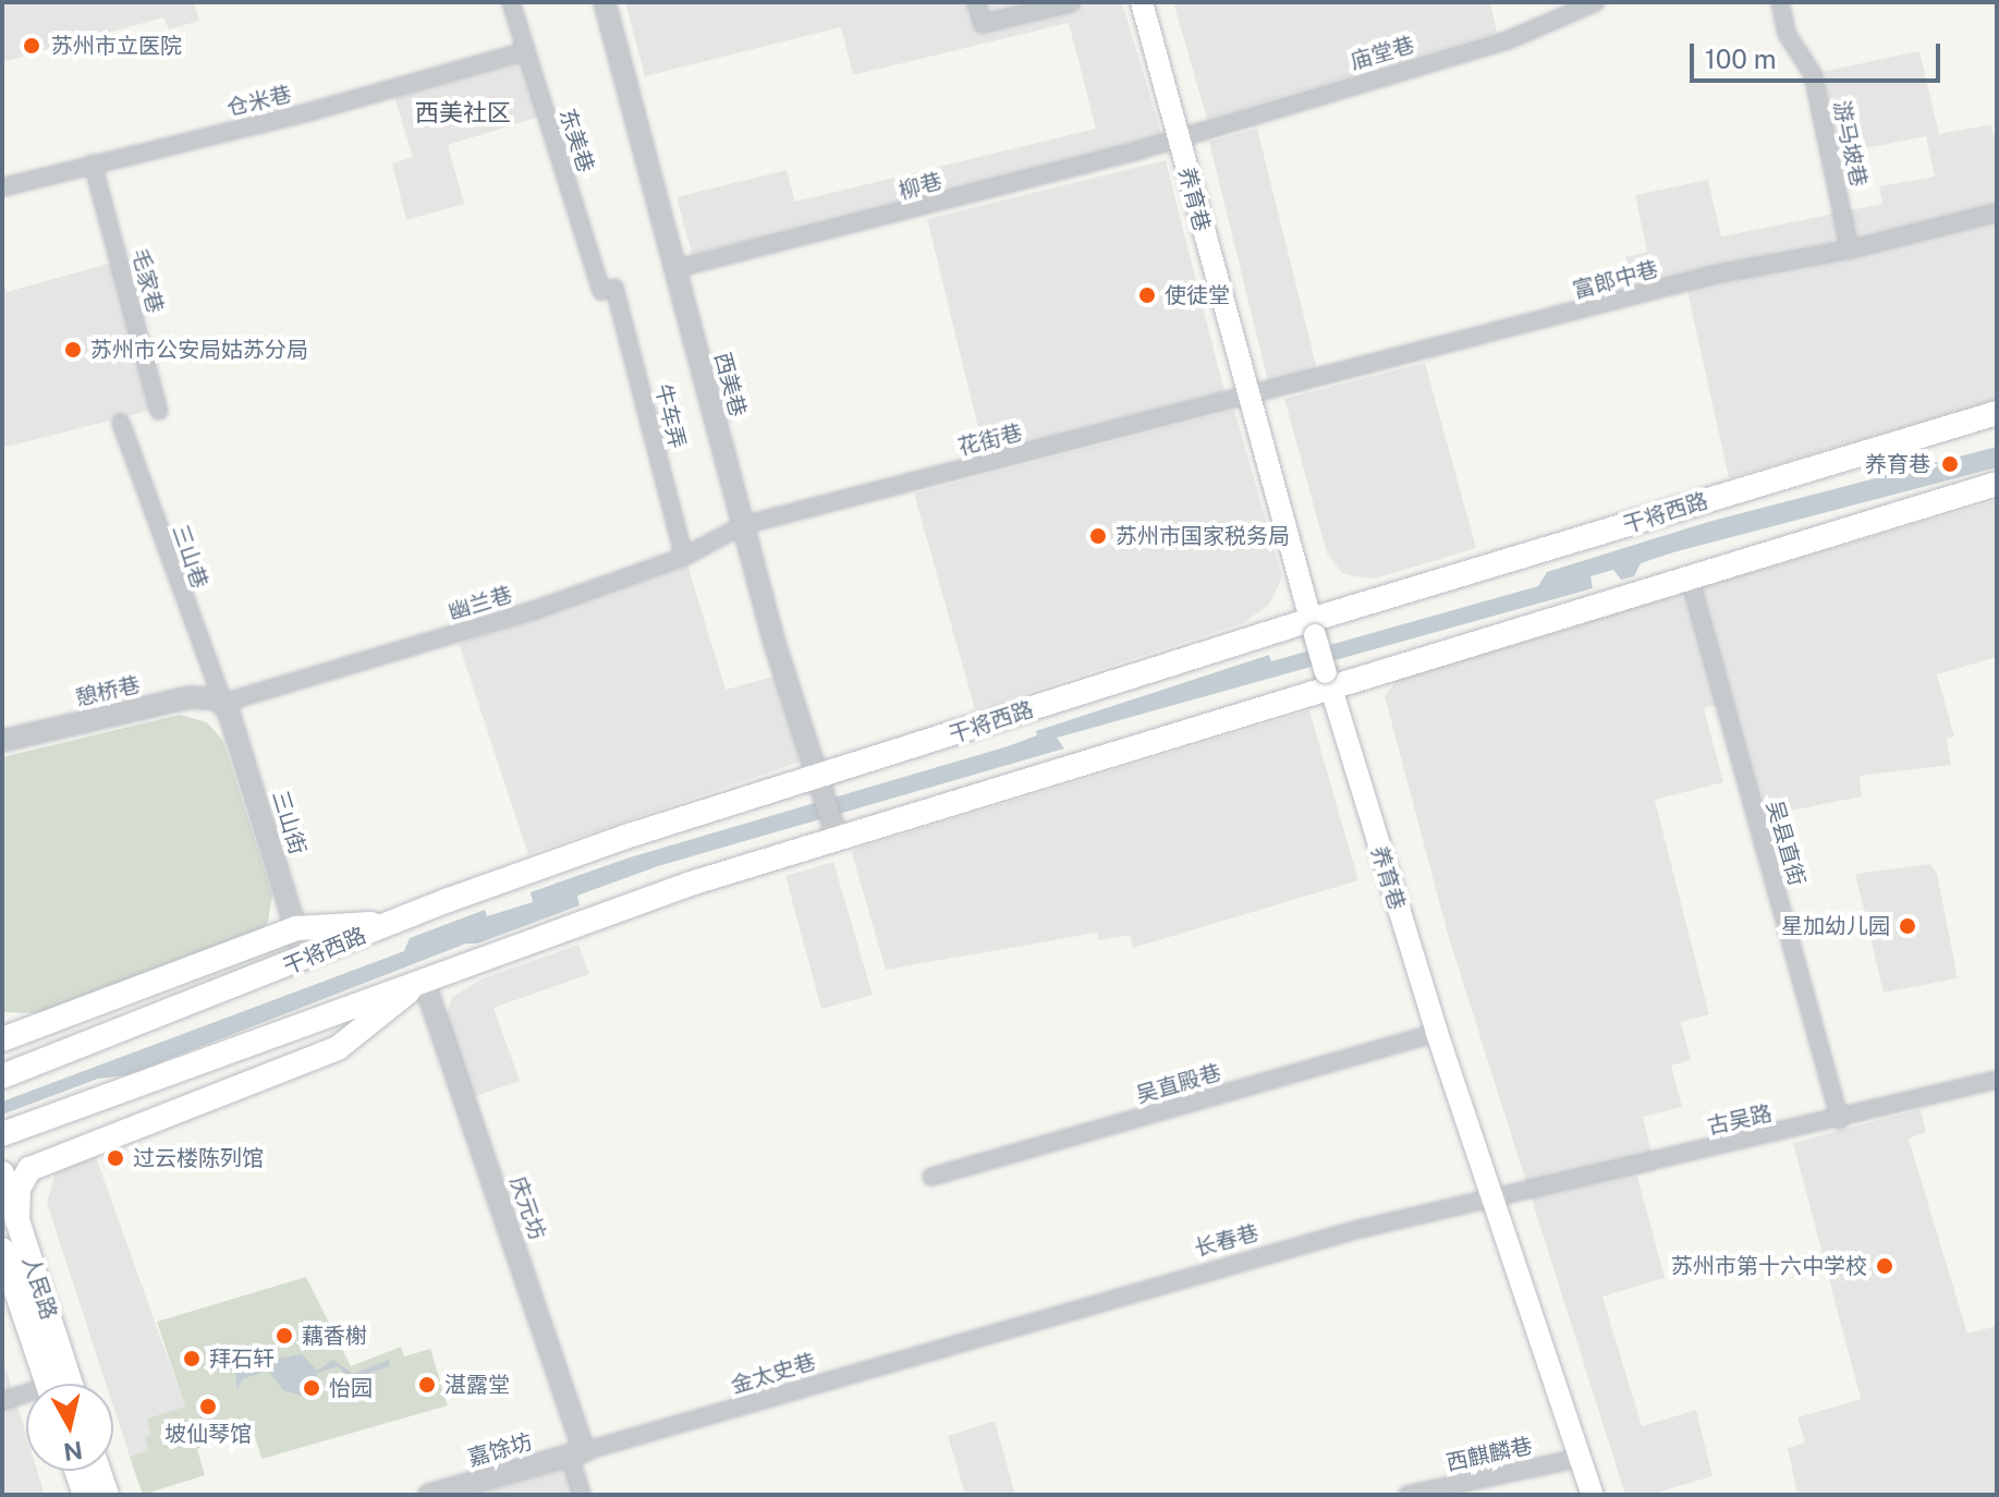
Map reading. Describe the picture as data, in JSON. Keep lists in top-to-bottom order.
{
  "streets": {
    "main road": ["养育巷", "干将西路", "人民路"],
    "street": [
      "庙堂巷",
      "仓米巷",
      "东美巷",
      "游马坡巷",
      "柳巷",
      "富郎中巷",
      "毛家巷",
      "西美巷",
      "牛车弄",
      "花街巷",
      "三山巷",
      "幽兰巷",
      "憩桥巷",
      "三山街",
      "吴县直街",
      "吴直殿巷",
      "古吴路",
      "庆元坊",
      "长春巷",
      "金太史巷",
      "嘉馀坊",
      "西麒麟巷"
    ]
  },
  "crossings": [
    ["庙堂巷", "柳巷"],
    ["庙堂巷", "养育巷"],
    ["仓米巷", "东美巷"],
    ["仓米巷", "毛家巷"],
    ["东美巷", "牛车弄"],
    ["游马坡巷", "富郎中巷"],
    ["柳巷", "养育巷"],
    ["柳巷", "西美巷"],
    ["养育巷", "富郎中巷"],
    ["养育巷", "花街巷"],
    ["养育巷", "干将西路"],
    ["养育巷", "吴直殿巷"],
    ["养育巷", "古吴路"],
    ["养育巷", "长春巷"],
    ["养育巷", "西麒麟巷"],
    ["富郎中巷", "花街巷"],
    ["西美巷", "花街巷"],
    ["西美巷", "干将西路"],
    ["西美巷", "幽兰巷"],
    ["牛车弄", "幽兰巷"],
    ["花街巷", "幽兰巷"],
    ["干将西路", "三山街"],
    ["三山巷", "幽兰巷"],
    ["三山巷", "憩桥巷"],
    ["三山巷", "三山街"],
    ["幽兰巷", "憩桥巷"],
    ["幽兰巷", "三山街"],
    ["憩桥巷", "三山街"],
    ["吴县直街", "古吴路"],
    ["古吴路", "长春巷"],
    ["庆元坊", "金太史巷"],
    ["庆元坊", "嘉馀坊"],
    ["长春巷", "金太史巷"],
    ["金太史巷", "嘉馀坊"]
  ],
  "districts": ["西美社区"],
  "places": [
    "苏州市立医院",
    "使徒堂",
    "苏州市公安局姑苏分局",
    "养育巷",
    "苏州市国家税务局",
    "星加幼儿园",
    "过云楼陈列馆",
    "苏州市第十六中学校",
    "藕香榭",
    "拜石轩",
    "湛露堂",
    "怡园",
    "坡仙琴馆"
  ],
  "scale_bar": "100 m",
  "north": "bottom"
}
